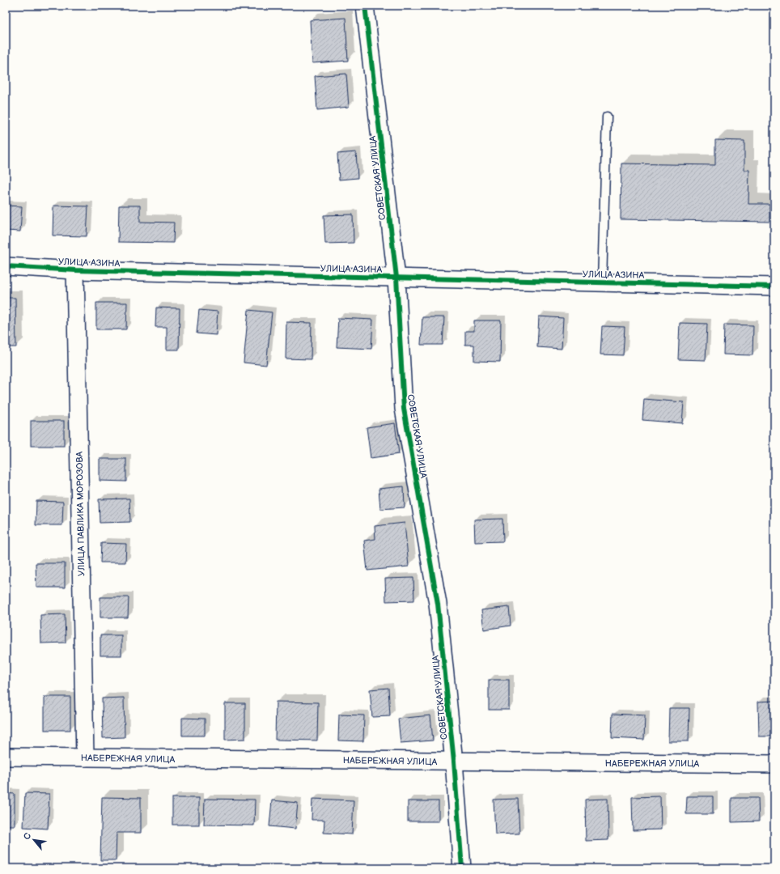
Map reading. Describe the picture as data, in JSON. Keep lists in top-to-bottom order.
{
  "streets": {
    "street": [
      "СОВЕТСКАЯ УЛИЦА",
      "УЛИЦА АЗИНА",
      "УЛИЦА ПАВЛИКА МОРОЗОВА",
      "НАБЕРЕЖНАЯ УЛИЦА"
    ]
  },
  "crossings": [
    ["СОВЕТСКАЯ УЛИЦА", "УЛИЦА АЗИНА"],
    ["СОВЕТСКАЯ УЛИЦА", "НАБЕРЕЖНАЯ УЛИЦА"],
    ["УЛИЦА АЗИНА", "УЛИЦА ПАВЛИКА МОРОЗОВА"],
    ["УЛИЦА ПАВЛИКА МОРОЗОВА", "НАБЕРЕЖНАЯ УЛИЦА"]
  ],
  "north": "top left"
}
